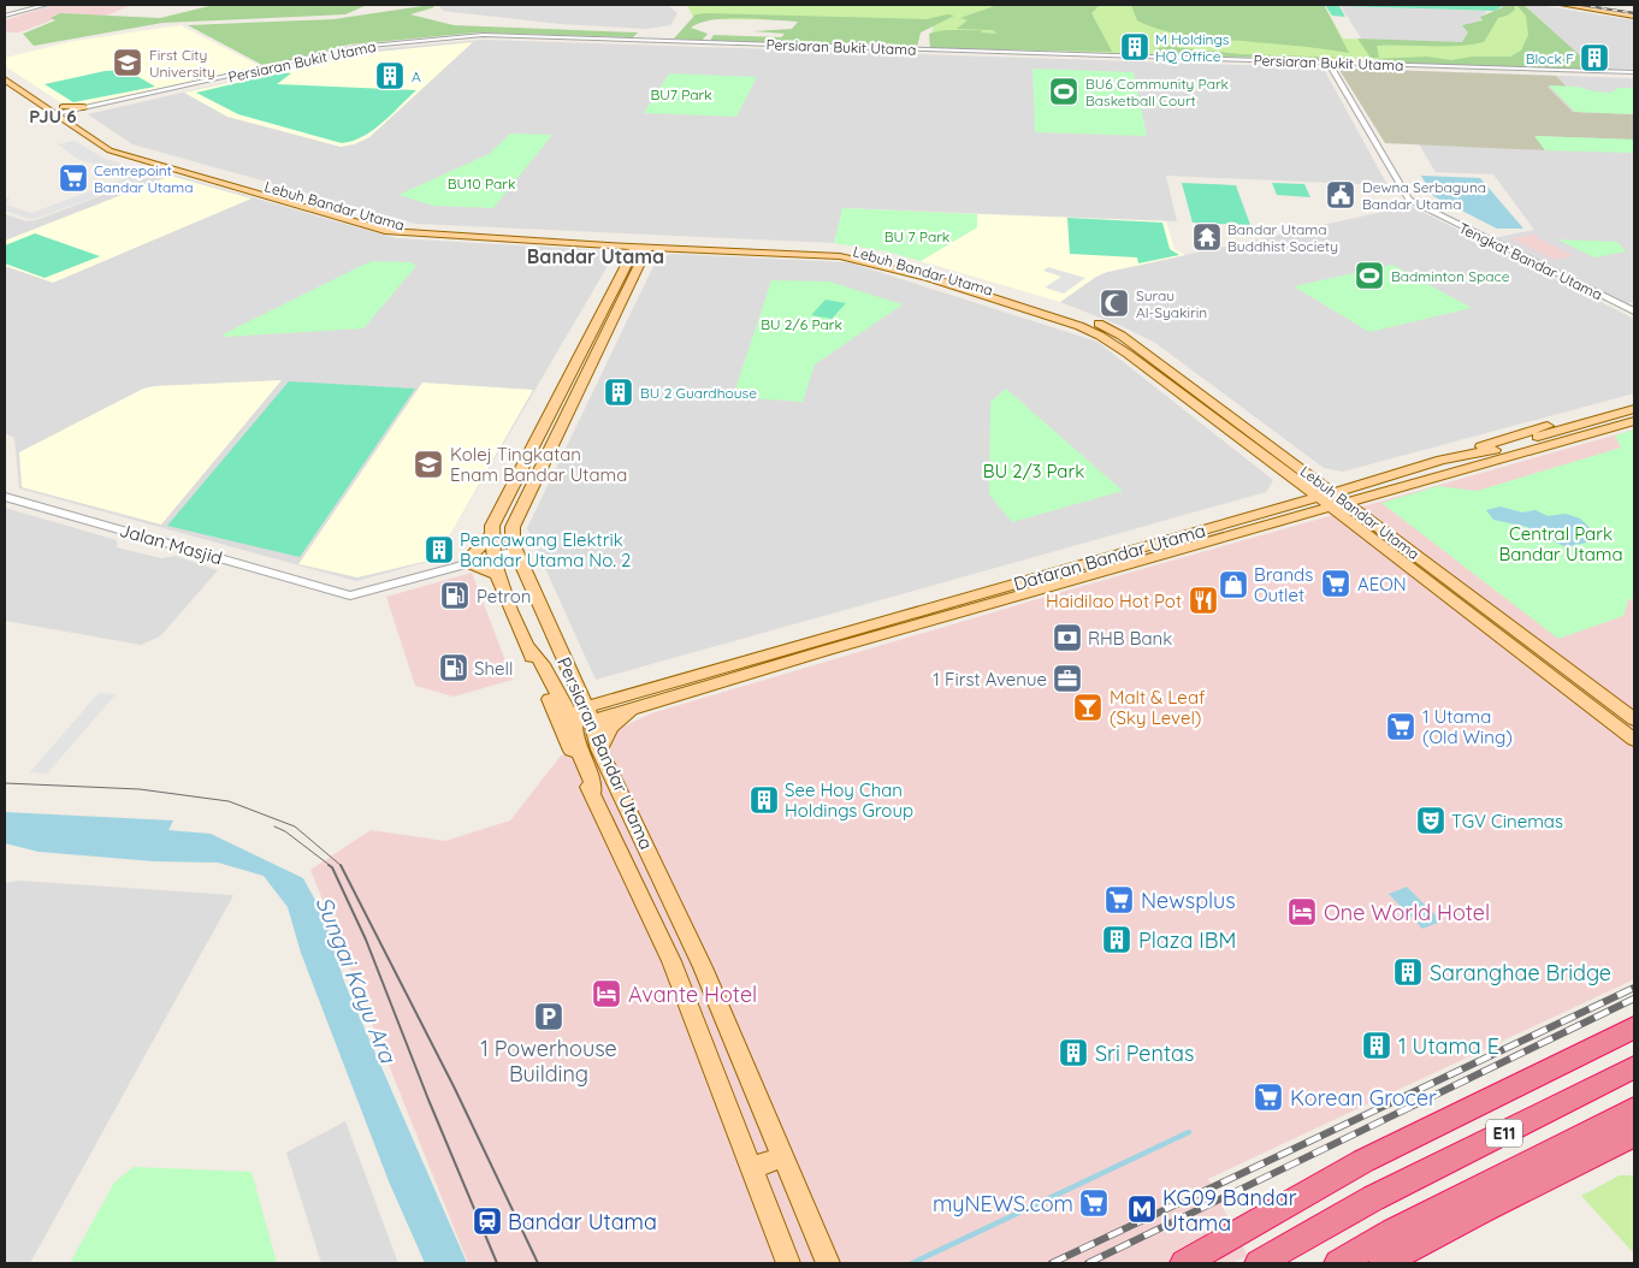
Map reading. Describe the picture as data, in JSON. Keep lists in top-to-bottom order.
{
  "streets": {
    "highway": ["E11"],
    "main road": ["Lebuh Bandar Utama", "Dataran Bandar Utama", "Persiaran Bandar Utama"],
    "street": ["Persiaran Bukit Utama", "Tengkat Bandar Utama", "Jalan Masjid"]
  },
  "crossings": [
    ["Persiaran Bukit Utama", "Tengkat Bandar Utama"],
    ["Lebuh Bandar Utama", "Dataran Bandar Utama"],
    ["Lebuh Bandar Utama", "Persiaran Bandar Utama"],
    ["Jalan Masjid", "Persiaran Bandar Utama"],
    ["Dataran Bandar Utama", "Persiaran Bandar Utama"]
  ],
  "districts": ["PJU 6", "Bandar Utama"],
  "water": ["Sungai Kayu Ara"],
  "parks": [
    "BU7 Park",
    "BU10 Park",
    "BU 7 Park",
    "BU 2/6 Park",
    "BU 2/3 Park",
    "Central Park Bandar Utama"
  ],
  "places": {
    "building": [
      "M Holdings HQ Office",
      "Block F",
      "A",
      "BU 2 Guardhouse",
      "Pencawang Elektrik Bandar Utama No. 2",
      "See Hoy Chan Holdings Group",
      "Plaza IBM",
      "Saranghae Bridge",
      "1 Utama E",
      "Sri Pentas"
    ],
    "school or university": ["First City University", "Kolej Tingkatan Enam Bandar Utama"],
    "sports": ["BU6 Community Park Basketball Court", "Badminton Space"],
    "supermarket": [
      "Centrepoint Bandar Utama",
      "AEON",
      "1 Utama (Old Wing)",
      "Newsplus",
      "Korean Grocer",
      "myNEWS.com"
    ],
    "public building": ["Dewna Serbaguna Bandar Utama"],
    "temple": ["Bandar Utama Buddhist Society"],
    "mosque": ["Surau Al-Syakirin"],
    "shop": ["Brands Outlet"],
    "fuel station": ["Petron", "Shell"],
    "restaurant": ["Haidilao Hot Pot"],
    "bank": ["RHB Bank"],
    "office": ["1 First Avenue"],
    "bar": ["Malt & Leaf (Sky Level)"],
    "theatre": ["TGV Cinemas"],
    "hotel": ["One World Hotel", "Avante Hotel"],
    "parking": ["1 Powerhouse Building"],
    "metro station": ["KG09 Bandar Utama"],
    "station": ["Bandar Utama"]
  }
}
